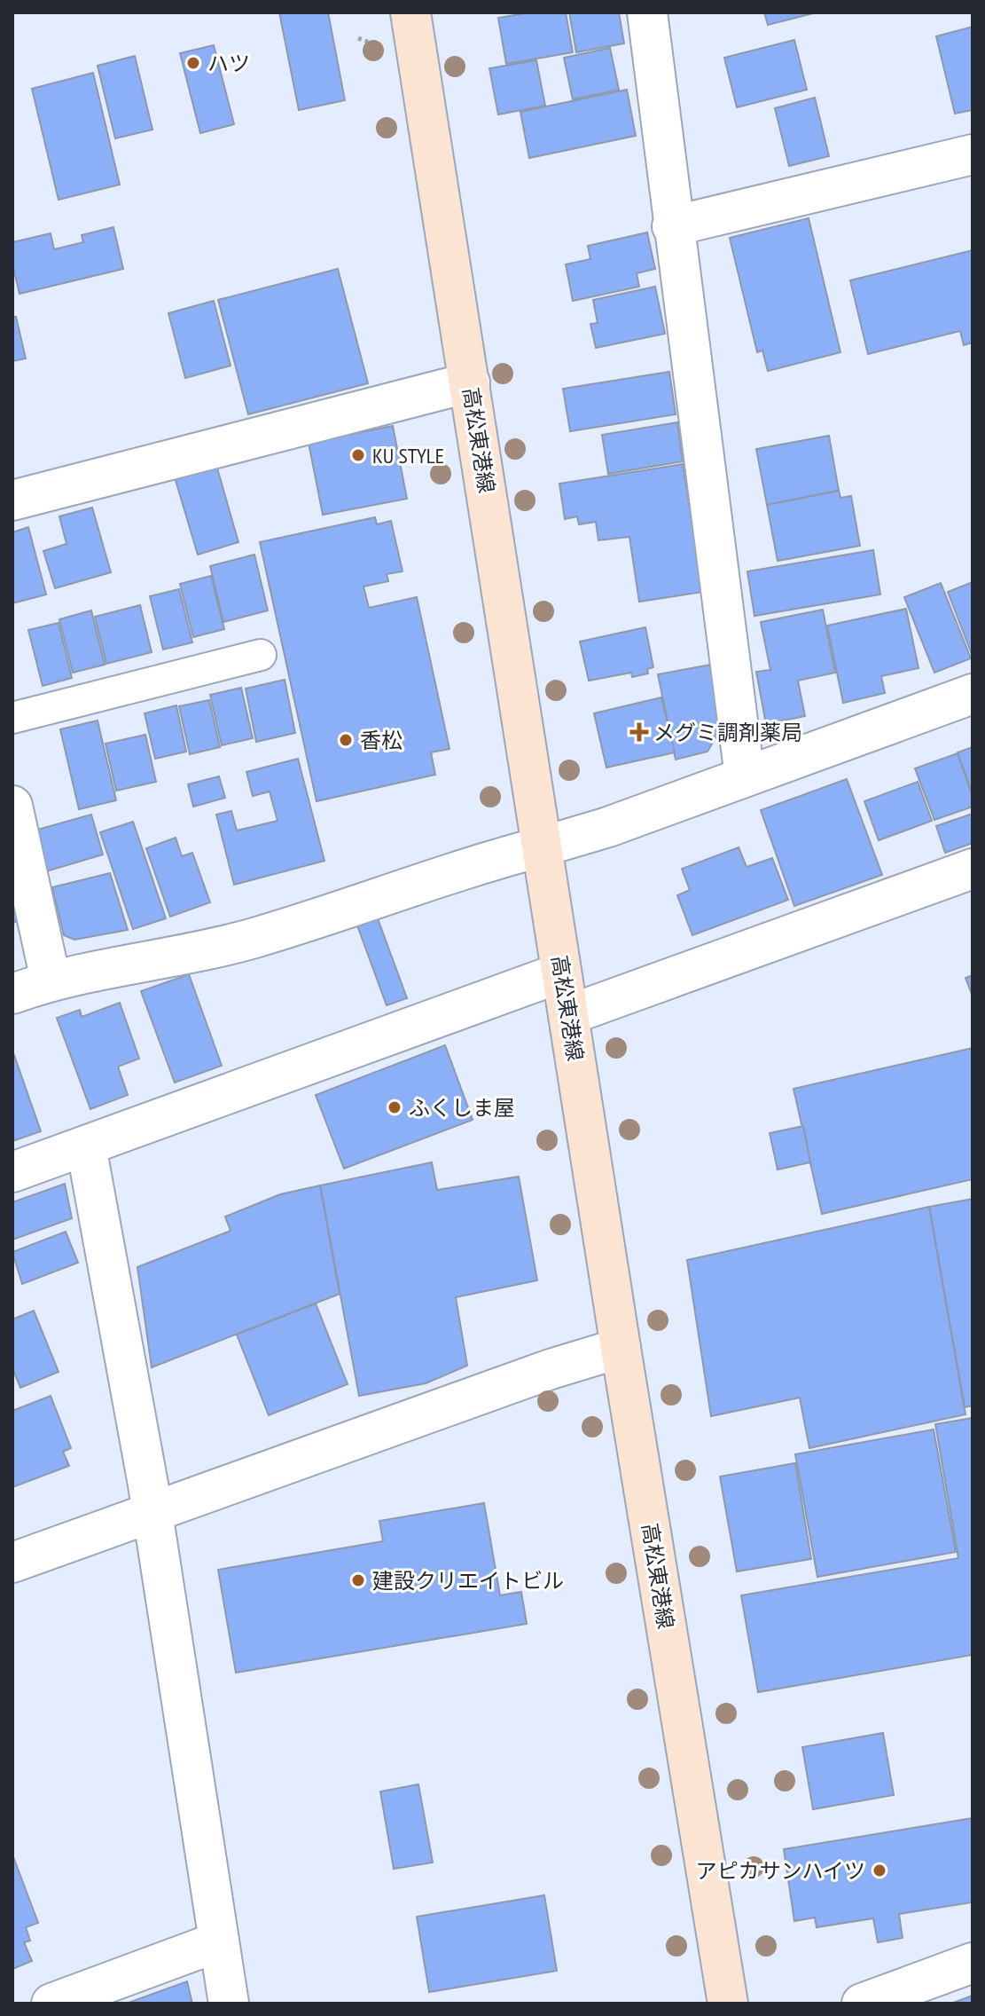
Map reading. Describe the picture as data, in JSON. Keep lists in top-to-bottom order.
{
  "streets": {
    "main road": ["高松東港線"]
  },
  "places": {
    "other": [
      "ハツ",
      "KU STYLE",
      "香松",
      "ふくしま屋",
      "建設クリエイトビル",
      "アピカサンハイツ"
    ],
    "health": ["メグミ調剤薬局"]
  }
}
